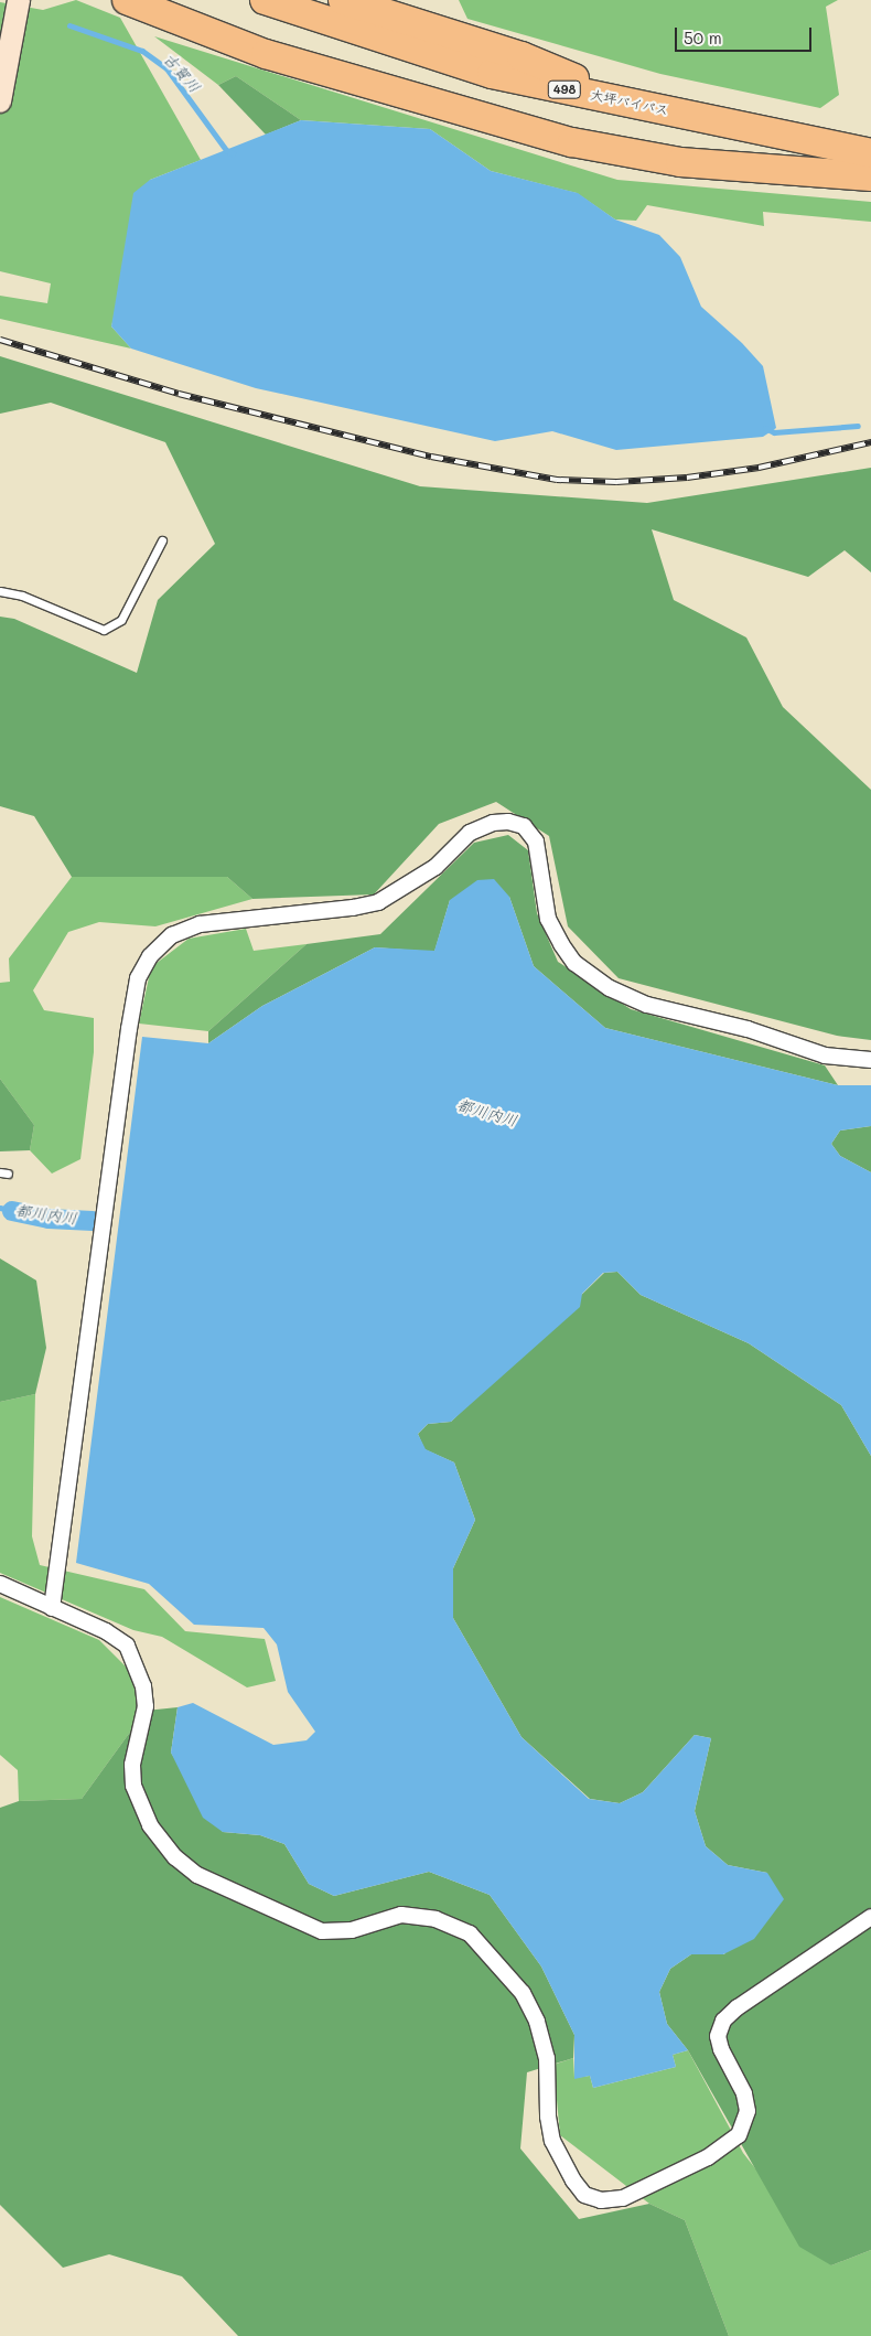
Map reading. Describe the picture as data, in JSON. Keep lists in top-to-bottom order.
{
  "streets": {
    "highway": ["498", "大坪バイパス"]
  },
  "water": ["古賀川", "都川内川"],
  "scale_bar": "50 m"
}
